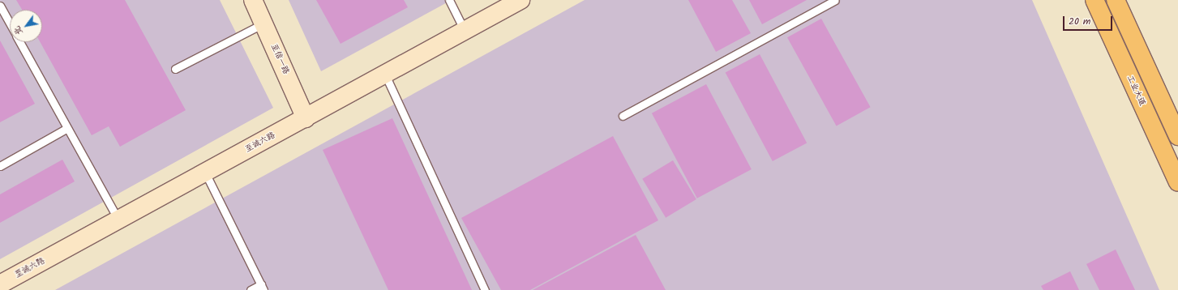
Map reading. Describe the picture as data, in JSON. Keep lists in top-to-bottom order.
{
  "streets": {
    "main road": ["至信一路", "工业大道", "至诚六路"]
  },
  "crossings": [
    ["至信一路", "至诚六路"]
  ],
  "scale_bar": "20 m",
  "north": "bottom left"
}
